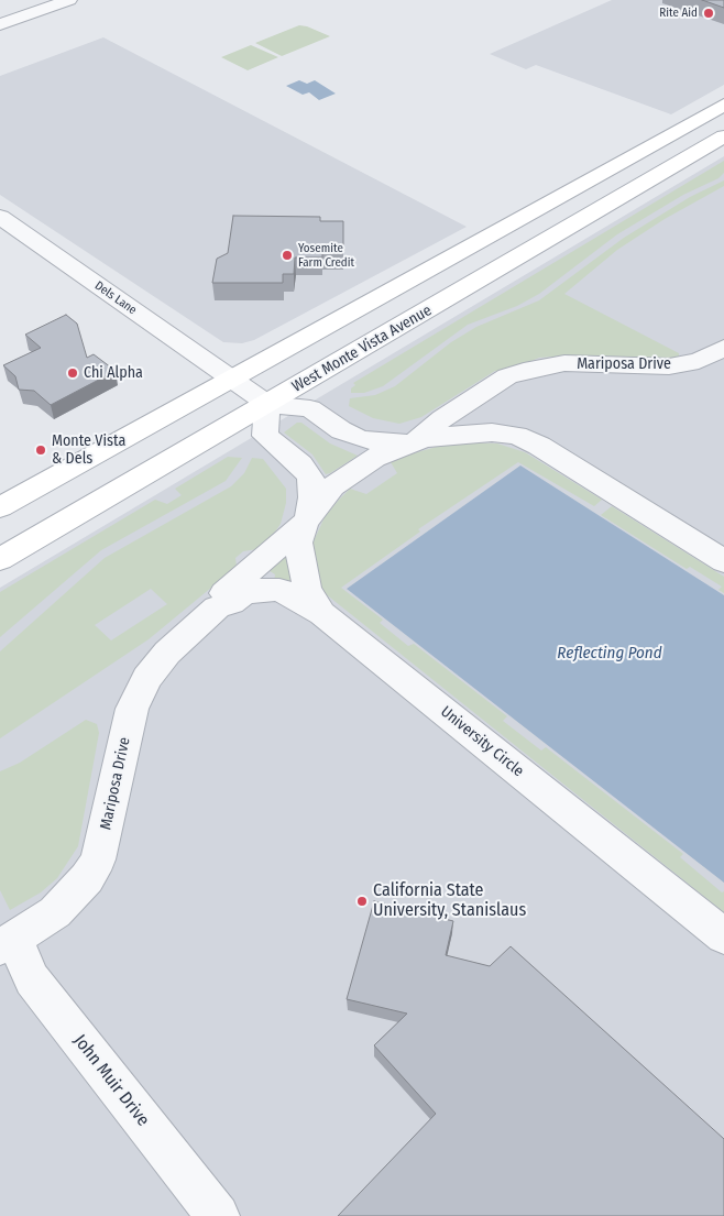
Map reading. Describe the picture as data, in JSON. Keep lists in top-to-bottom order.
{
  "streets": {
    "main road": ["West Monte Vista Avenue"],
    "street": [
      "Dels Lane",
      "Mariposa Drive",
      "University Circle",
      "John Muir Drive"
    ]
  },
  "crossings": [
    ["Dels Lane", "West Monte Vista Avenue"],
    ["Dels Lane", "University Circle"],
    ["West Monte Vista Avenue", "University Circle"],
    ["Mariposa Drive", "University Circle"],
    ["Mariposa Drive", "John Muir Drive"]
  ],
  "water": ["Reflecting Pond"],
  "places": [
    "Rite Aid",
    "Yosemite Farm Credit",
    "Chi Alpha",
    "Monte Vista & Dels",
    "California State University, Stanislaus"
  ]
}
